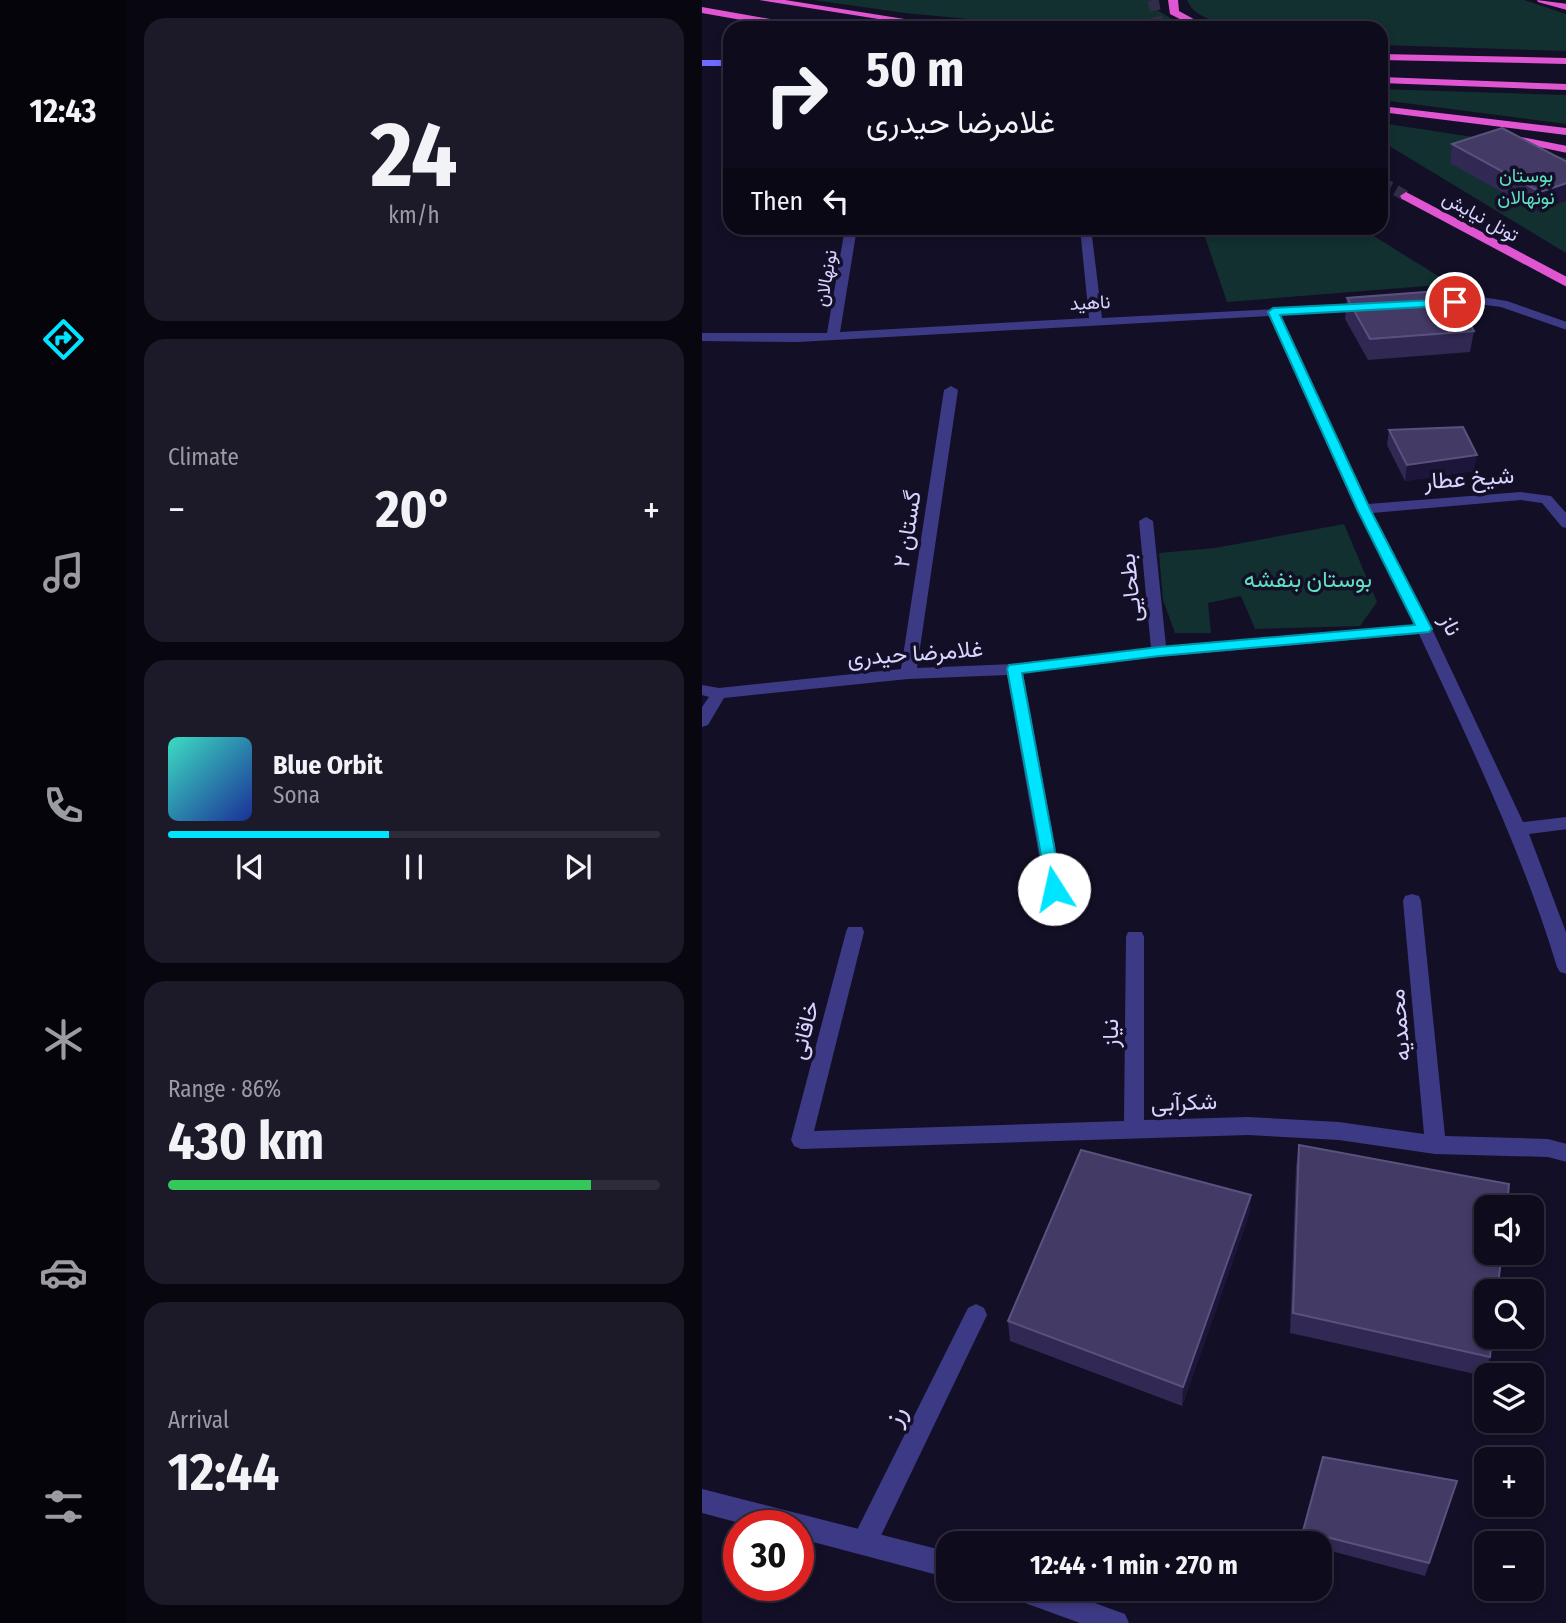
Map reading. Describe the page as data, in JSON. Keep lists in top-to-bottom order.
{
  "streets": {
    "highway": ["تونل نیایش"],
    "street": [
      "نونهالان",
      "ناهید",
      "شیخ عطار",
      "گستان ۲",
      "بطحایی",
      "ناز",
      "غلامرضا حیدری",
      "محمدیه",
      "خاقانی",
      "نیاز",
      "شکرآبی",
      "رز"
    ]
  },
  "crossings": [
    ["نونهالان", "ناهید"],
    ["ناهید", "ناز"],
    ["شیخ عطار", "ناز"],
    ["گستان ۲", "غلامرضا حیدری"],
    ["بطحایی", "غلامرضا حیدری"],
    ["ناز", "غلامرضا حیدری"],
    ["محمدیه", "شکرآبی"],
    ["خاقانی", "شکرآبی"],
    ["نیاز", "شکرآبی"]
  ],
  "parks": ["بوستان نونهالان", "بوستان بنفشه"],
  "page": {
    "tabs": "12:43",
    "tile": [
      ["24", "km/h"],
      "Climate",
      ["Range · 86%", "430 km"],
      ["Arrival", "12:44"]
    ],
    "turn": ["50 m", "غلامرضا حیدری"],
    "then": "Then",
    "heat": ["−", "20°", "+"],
    "song": ["Blue Orbit", "Sona"],
    "map_buttons": ["+", "−"],
    "limit": "30",
    "trip": "12:44 · 1 min · 270 m"
  }
}
